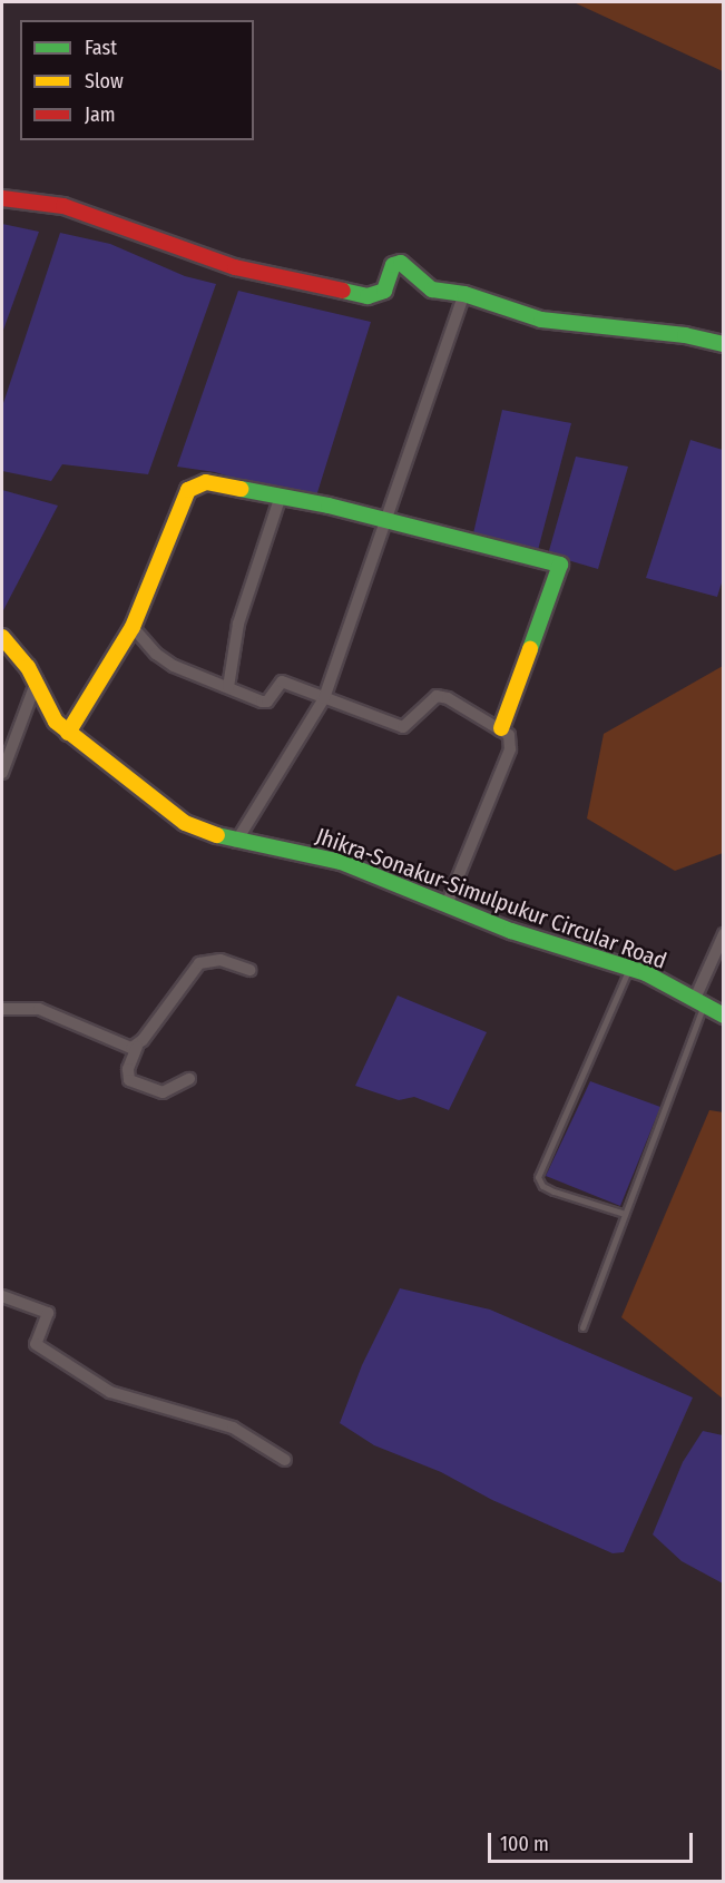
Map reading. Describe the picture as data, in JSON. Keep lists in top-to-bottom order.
{
  "streets": {
    "street": ["Jhikra-Sonakur-Simulpukur Circular Road"]
  },
  "legend": ["Fast", "Slow", "Jam"],
  "scale_bar": "100 m"
}
